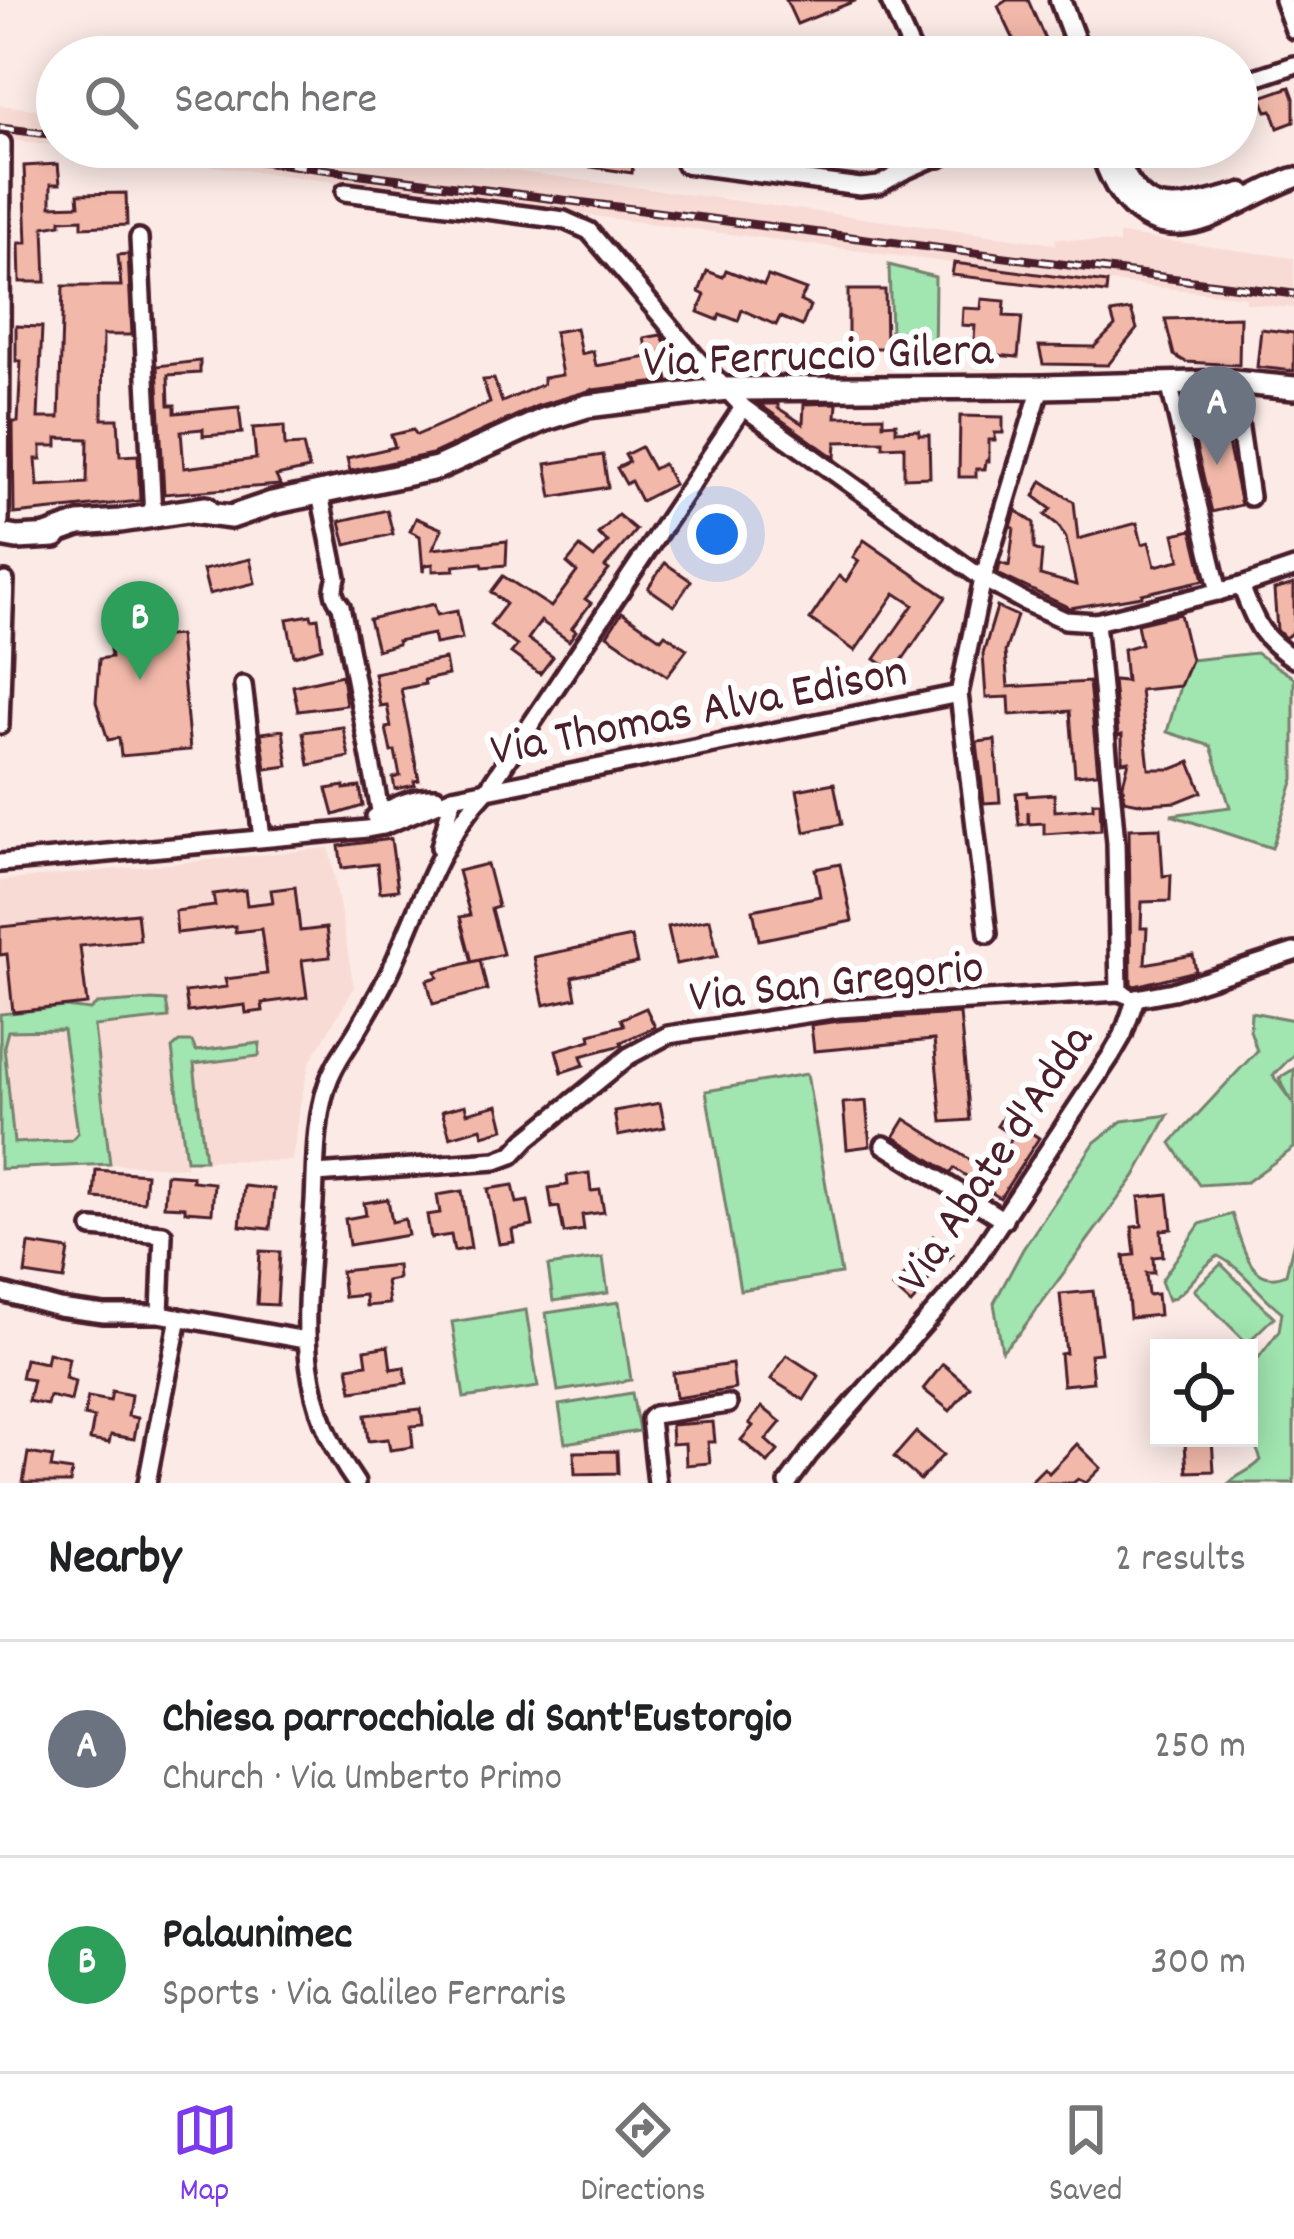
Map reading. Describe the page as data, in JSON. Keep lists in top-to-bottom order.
{
  "streets": {
    "main road": ["Via Ferruccio Gilera"],
    "street": ["Via Thomas Alva Edison", "Via San Gregorio", "Via Abate d'Adda"]
  },
  "crossings": [
    ["Via San Gregorio", "Via Abate d'Adda"]
  ],
  "page": {
    "search": "Search here",
    "pins": ["A", "B"],
    "heading": ["Nearby", "2 results"],
    "list": [
      {
        "mark": "A",
        "name": "Chiesa parrocchiale di Sant'Eustorgio",
        "note": "Church · Via Umberto Primo",
        "value": "250 m"
      },
      {
        "mark": "B",
        "name": "Palaunimec",
        "note": "Sports · Via Galileo Ferraris",
        "value": "300 m"
      }
    ],
    "nav": ["Map", "Directions", "Saved"]
  }
}
